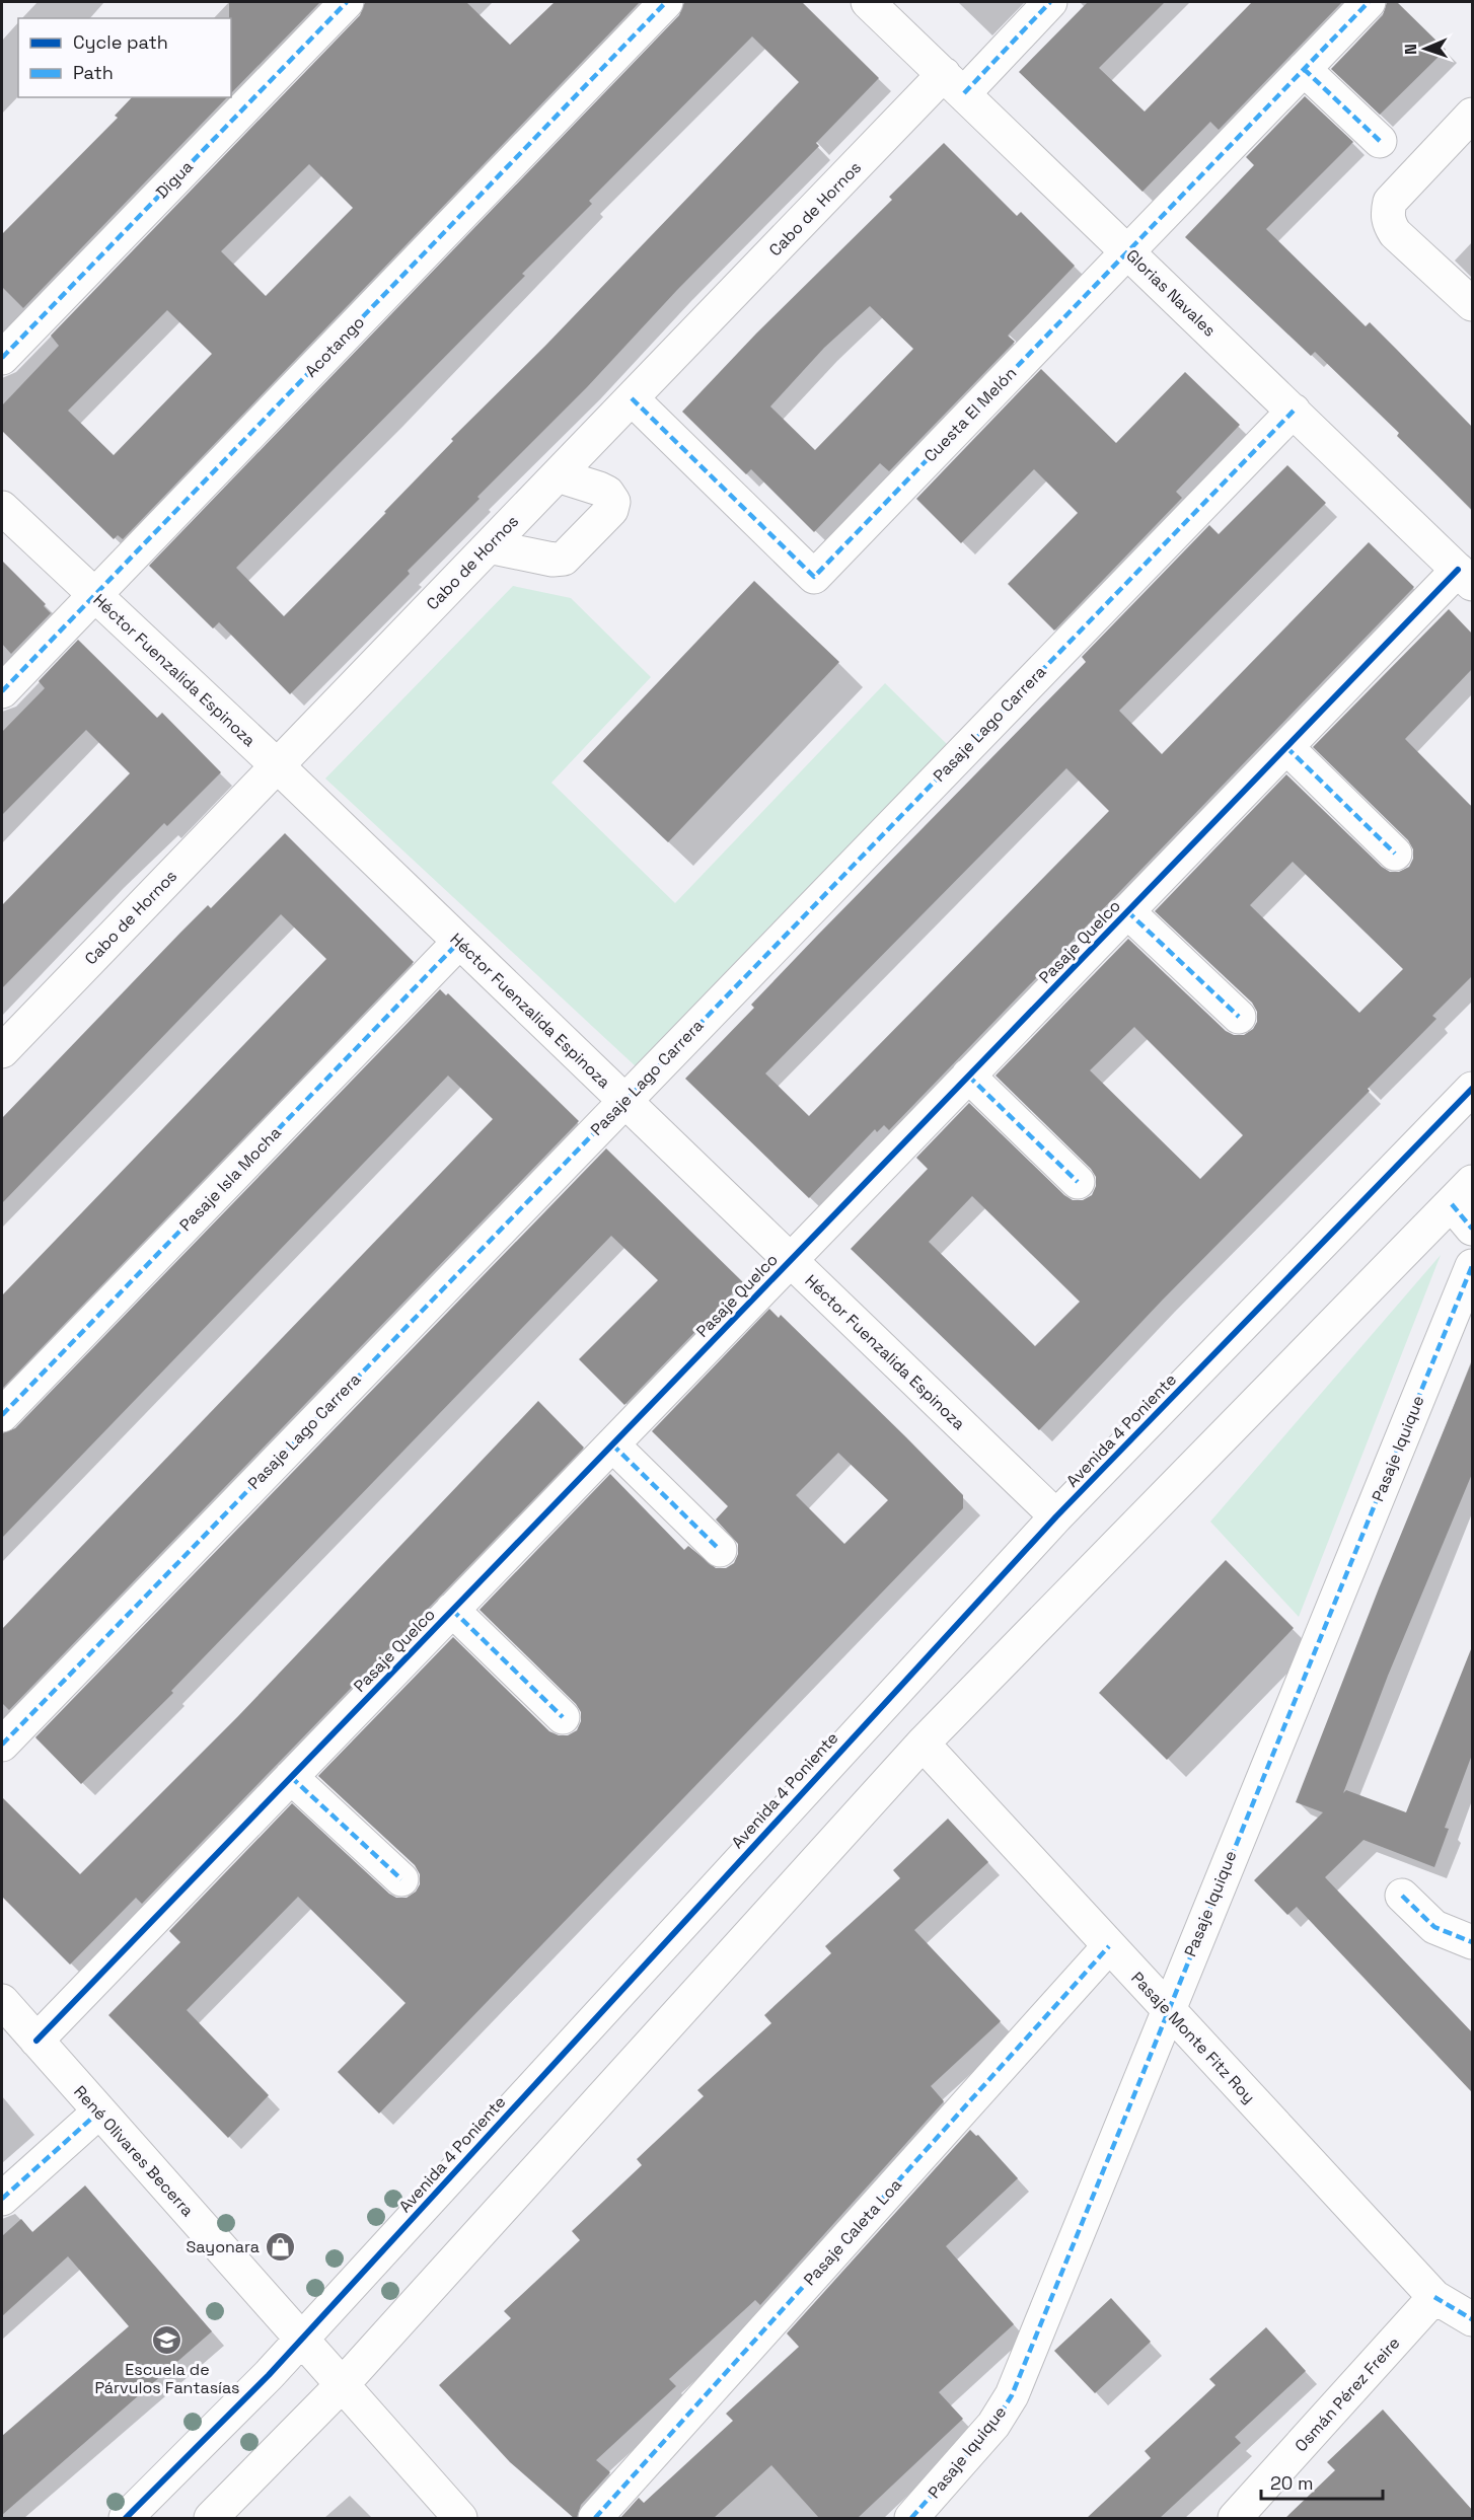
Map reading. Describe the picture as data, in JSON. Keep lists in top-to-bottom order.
{
  "streets": {
    "street": [
      "Digua",
      "Cabo de Hornos",
      "Glorias Navales",
      "Acotango",
      "Cuesta El Melón",
      "Héctor Fuenzalida Espinoza",
      "Pasaje Lago Carrera",
      "Pasaje Quelco",
      "Pasaje Isla Mocha",
      "Avenida 4 Poniente",
      "Pasaje Iquique",
      "Pasaje Monte Fitz Roy",
      "René Olivares Becerra",
      "Pasaje Caleta Loa",
      "Osmán Pérez Freire"
    ]
  },
  "crossings": [
    ["Cabo de Hornos", "Glorias Navales"],
    ["Cabo de Hornos", "Cuesta El Melón"],
    ["Cabo de Hornos", "Héctor Fuenzalida Espinoza"],
    ["Glorias Navales", "Cuesta El Melón"],
    ["Glorias Navales", "Pasaje Lago Carrera"],
    ["Glorias Navales", "Pasaje Quelco"],
    ["Acotango", "Héctor Fuenzalida Espinoza"],
    ["Héctor Fuenzalida Espinoza", "Pasaje Lago Carrera"],
    ["Héctor Fuenzalida Espinoza", "Pasaje Quelco"],
    ["Héctor Fuenzalida Espinoza", "Pasaje Isla Mocha"],
    ["Héctor Fuenzalida Espinoza", "Avenida 4 Poniente"],
    ["Pasaje Quelco", "René Olivares Becerra"],
    ["Avenida 4 Poniente", "René Olivares Becerra"],
    ["Pasaje Iquique", "Pasaje Monte Fitz Roy"],
    ["Pasaje Monte Fitz Roy", "Pasaje Caleta Loa"],
    ["Pasaje Monte Fitz Roy", "Osmán Pérez Freire"]
  ],
  "places": {
    "shop": ["Sayonara"],
    "school or university": ["Escuela de Párvulos Fantasías"]
  },
  "legend": ["Cycle path", "Path"],
  "scale_bar": "20 m",
  "north": "left"
}
